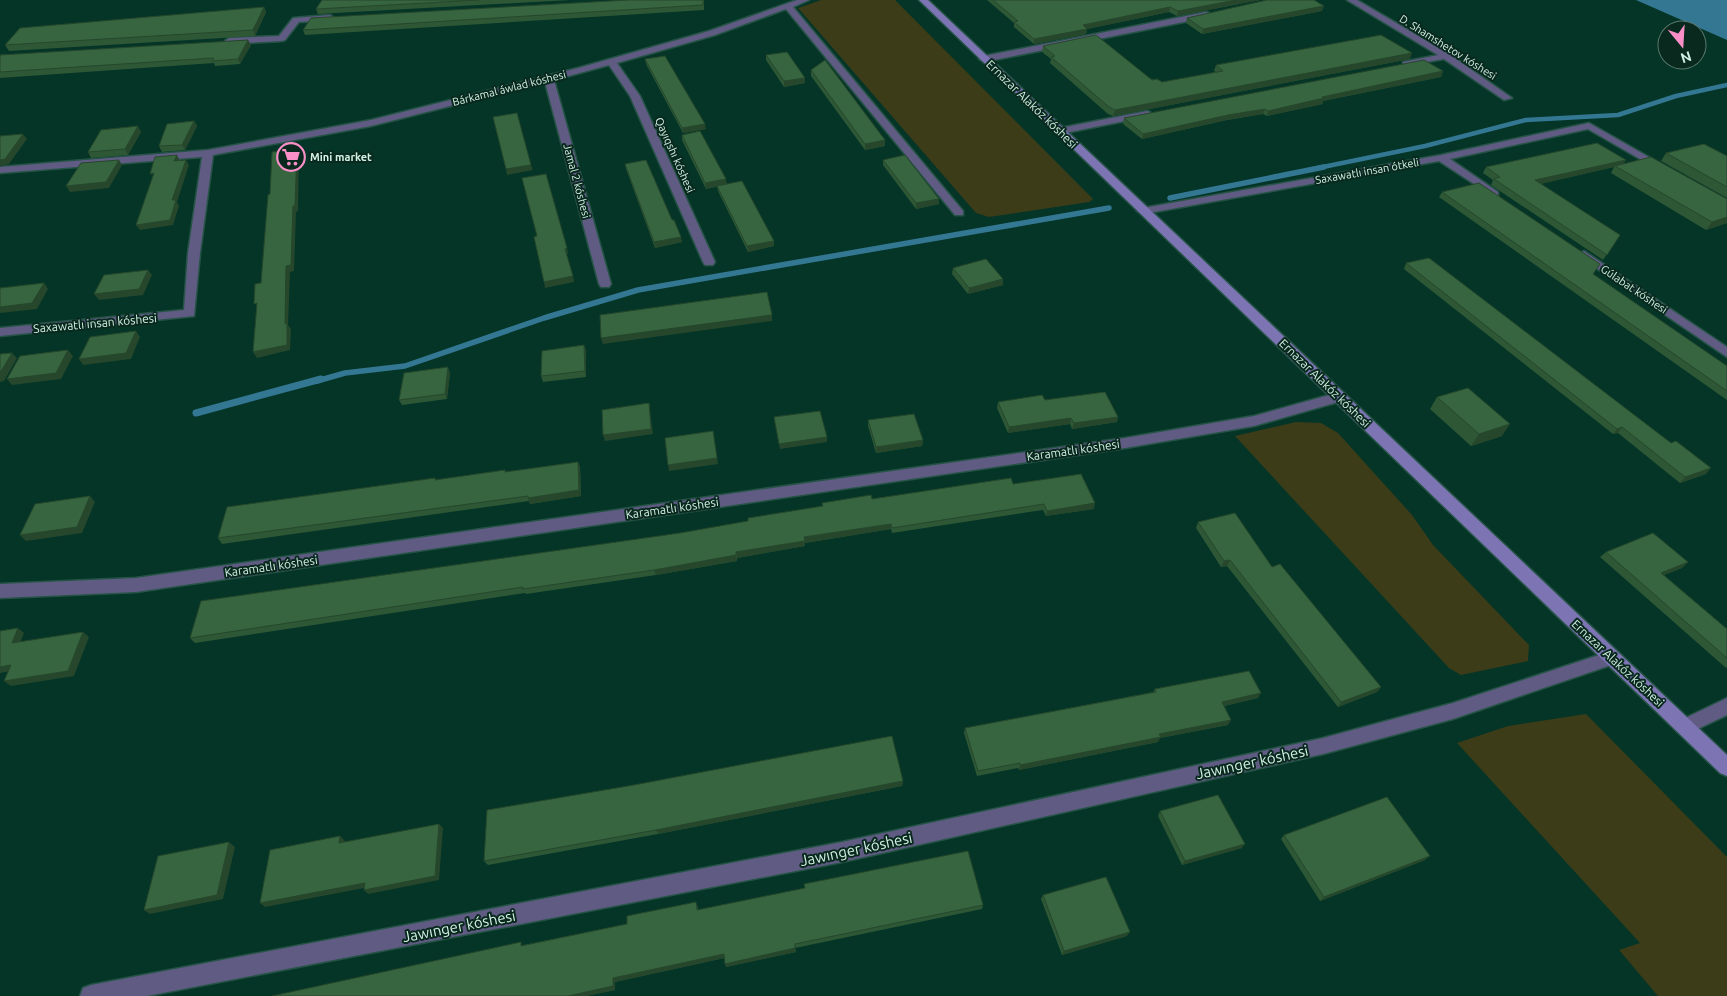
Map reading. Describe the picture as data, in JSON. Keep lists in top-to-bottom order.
{
  "streets": {
    "main road": ["Ernazar Alakóz kóshesi"],
    "street": [
      "D. Shamshetov kóshesi",
      "Bárkamal áwlad kóshesi",
      "Qayıqshı kóshesi",
      "Saxawatlı insan ótkeli",
      "Jamal 2 kóshesi",
      "Gúlabat kóshesi",
      "Saxawatlı insan kóshesi",
      "Karamatlı kóshesi",
      "Jawınger kóshesi"
    ]
  },
  "crossings": [
    ["Bárkamal áwlad kóshesi", "Qayıqshı kóshesi"],
    ["Bárkamal áwlad kóshesi", "Jamal 2 kóshesi"],
    ["Bárkamal áwlad kóshesi", "Saxawatlı insan kóshesi"],
    ["Ernazar Alakóz kóshesi", "Saxawatlı insan ótkeli"],
    ["Ernazar Alakóz kóshesi", "Karamatlı kóshesi"],
    ["Ernazar Alakóz kóshesi", "Jawınger kóshesi"]
  ],
  "places": {
    "supermarket": ["Mini market"]
  },
  "north": "bottom"
}
